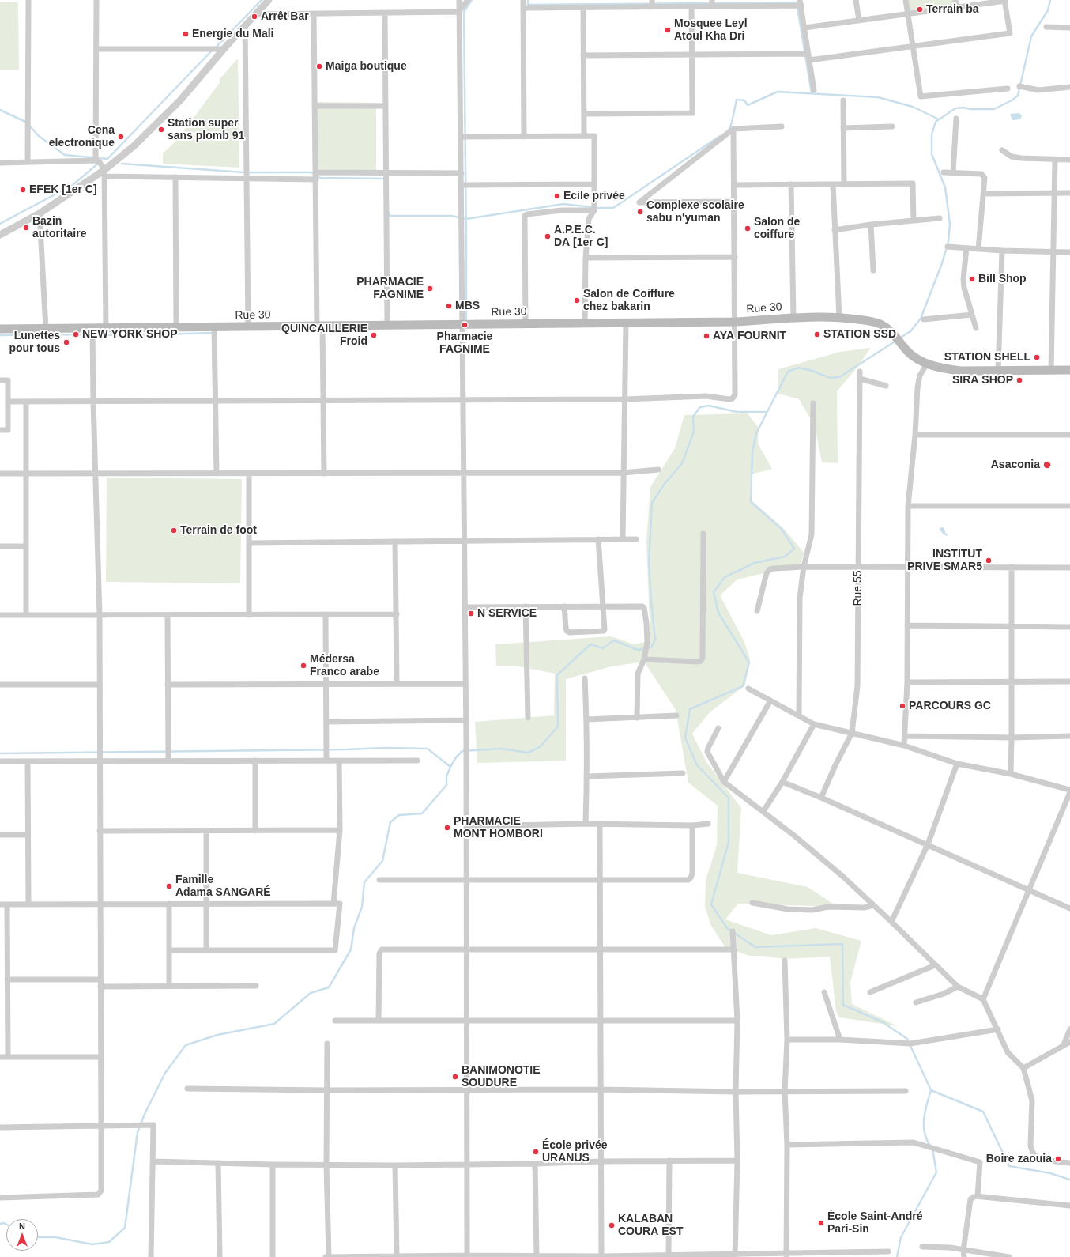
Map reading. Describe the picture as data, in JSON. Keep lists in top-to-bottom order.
{
  "streets": {
    "main road": ["Rue 30"],
    "street": ["Rue 55"]
  },
  "places": [
    "Terrain ba",
    "Arrêt Bar",
    "Mosquee Leyl Atoul Kha Dri",
    "Energie du Mali",
    "Maiga boutique",
    "Station super sans plomb 91",
    "Cena electronique",
    "EFEK [1er C]",
    "Ecile privée",
    "Complexe scolaire sabu n'yuman",
    "Bazin autoritaire",
    "Salon de coiffure",
    "A.P.E.C. DA [1er C]",
    "Bill Shop",
    "PHARMACIE FAGNIME",
    "Salon de Coiffure chez bakarin",
    "MBS",
    "Pharmacie FAGNIME",
    "NEW YORK SHOP",
    "STATION SSD",
    "QUINCAILLERIE Froid",
    "AYA FOURNIT",
    "Lunettes pour tous",
    "STATION SHELL",
    "SIRA SHOP",
    "Asaconia",
    "Terrain de foot",
    "INSTITUT PRIVE SMAR5",
    "N SERVICE",
    "Médersa Franco arabe",
    "PARCOURS GC",
    "PHARMACIE MONT HOMBORI",
    "Famille Adama SANGARÉ",
    "BANIMONOTIE SOUDURE",
    "École privée URANUS",
    "Boire zaouia",
    "École Saint-André Pari-Sin",
    "KALABAN COURA EST"
  ],
  "north": "top"
}
